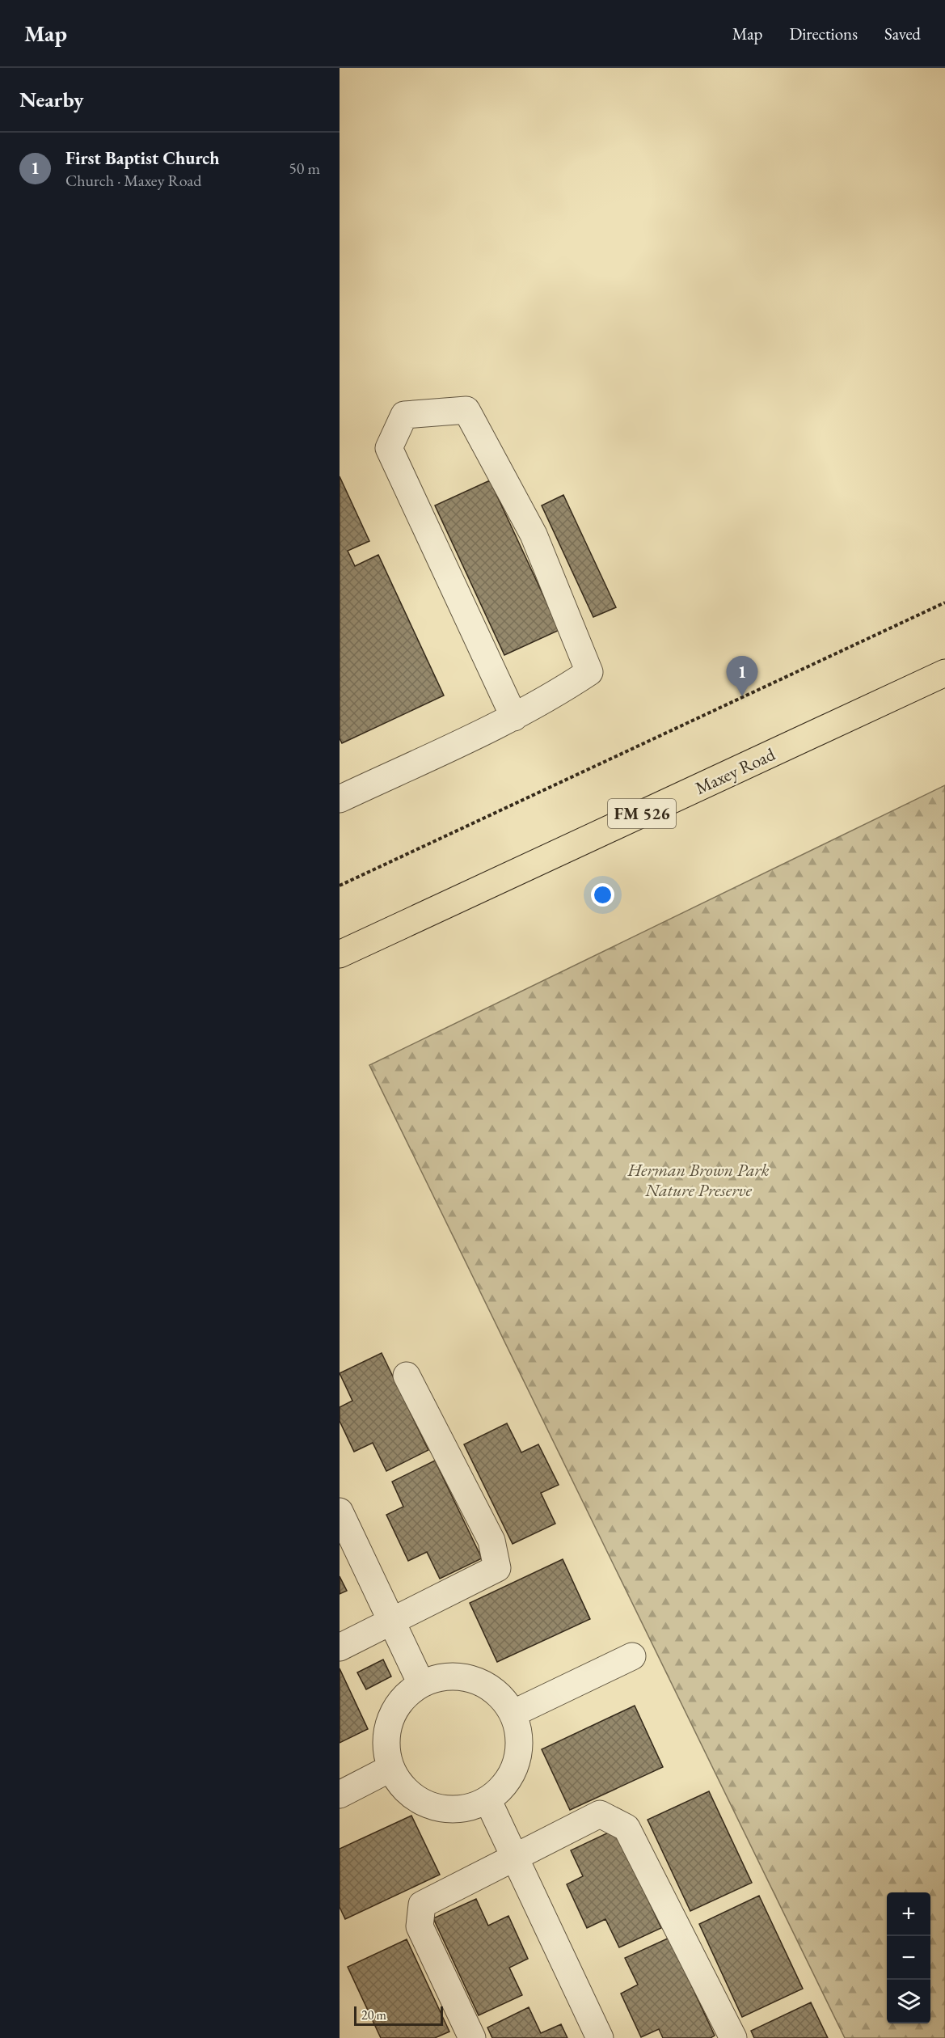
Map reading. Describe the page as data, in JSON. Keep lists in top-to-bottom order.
{
  "streets": {
    "main road": ["Maxey Road", "FM 526"]
  },
  "parks": ["Herman Brown Park Nature Preserve"],
  "scale_bar": "20 m",
  "page": {
    "header": "Map",
    "nav": ["Map", "Directions", "Saved"],
    "heading": "Nearby",
    "list": [
      {
        "mark": "1",
        "name": "First Baptist Church",
        "note": "Church · Maxey Road",
        "value": "50 m"
      }
    ],
    "pins": "1",
    "map_buttons": ["+", "−"],
    "scale": "20 m"
  }
}
